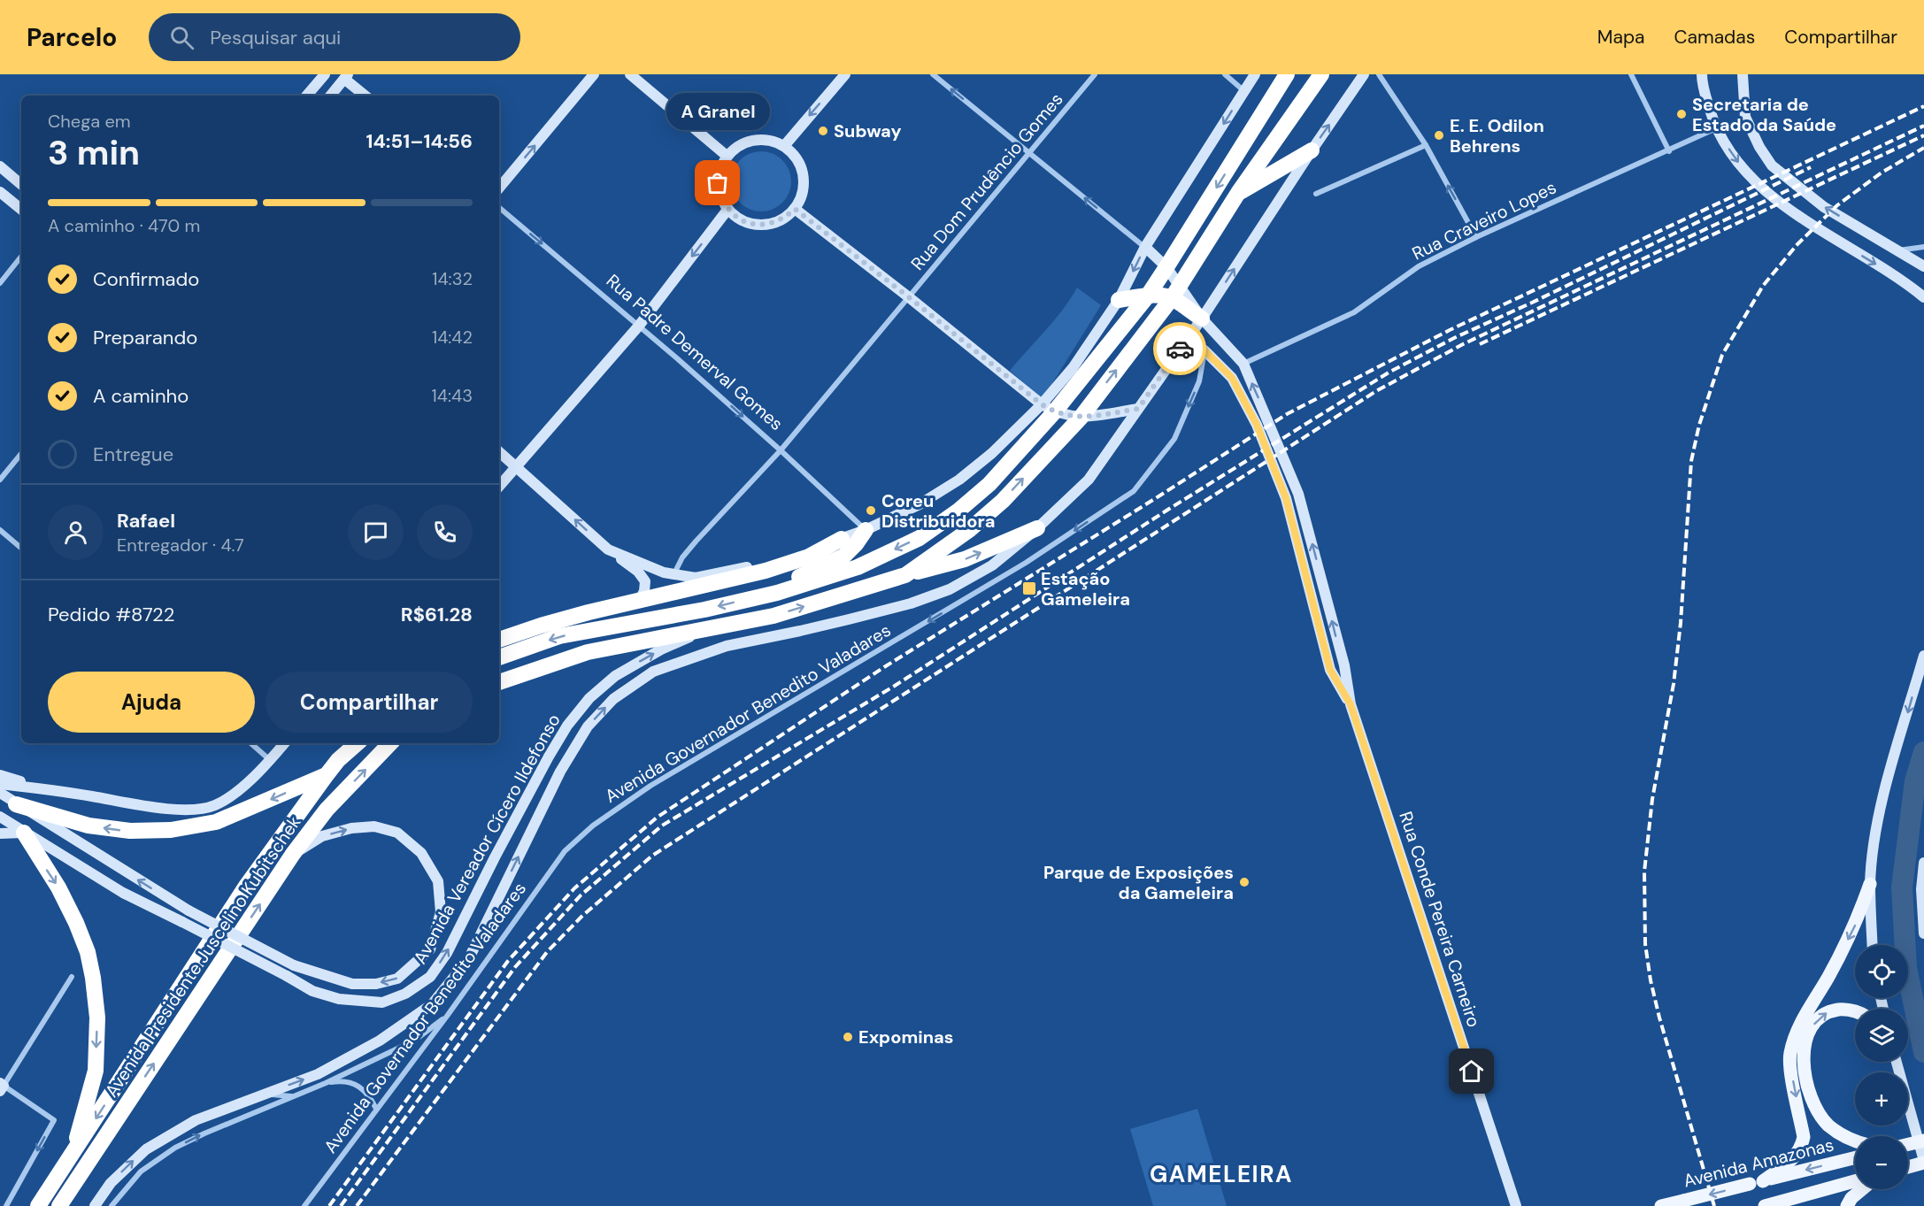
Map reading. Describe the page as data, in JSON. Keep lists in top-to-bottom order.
{
  "streets": {
    "highway": ["Avenida Presidente Juscelino Kubitschek"],
    "main road": ["Avenida Vereador Cícero Ildefonso", "Rua Conde Pereira Carneiro", "Avenida Amazonas"],
    "street": [
      "Rua Dom Prudêncio Gomes",
      "Rua Craveiro Lopes",
      "Rua Padre Demerval Gomes",
      "Avenida Governador Benedito Valadares"
    ]
  },
  "crossings": [
    ["Rua Dom Prudêncio Gomes", "Rua Padre Demerval Gomes"],
    ["Rua Craveiro Lopes", "Rua Conde Pereira Carneiro"],
    ["Avenida Governador Benedito Valadares", "Rua Conde Pereira Carneiro"],
    ["Avenida Vereador Cícero Ildefonso", "Avenida Presidente Juscelino Kubitschek"]
  ],
  "one_way": ["Rua Padre Demerval Gomes", "Avenida Governador Benedito Valadares"],
  "districts": ["GAMELEIRA"],
  "places": {
    "other": [
      "Secretaria de Estado da Saúde",
      "Subway",
      "E. E. Odilon Behrens",
      "A Granel",
      "Coreu Distribuidora",
      "Parque de Exposições da Gameleira",
      "Expominas"
    ],
    "transit": ["Estação Gameleira"]
  },
  "page": {
    "header": "Parcelo",
    "search": "Pesquisar aqui",
    "nav": ["Mapa", "Camadas", "Compartilhar"],
    "bubble": "A Granel",
    "heading": ["3 min", "Chega em", "14:51–14:56"],
    "panel": [
      "Rafael",
      "Entregador · 4.7",
      "Pedido #8722",
      "R$61.28"
    ],
    "bar": "A caminho · 470 m",
    "list": [
      ["Confirmado", "14:32"],
      ["Preparando", "14:42"],
      ["A caminho", "14:43"],
      "Entregue"
    ],
    "buttons": ["Ajuda", "Compartilhar"],
    "map_buttons": ["+", "−"]
  }
}
